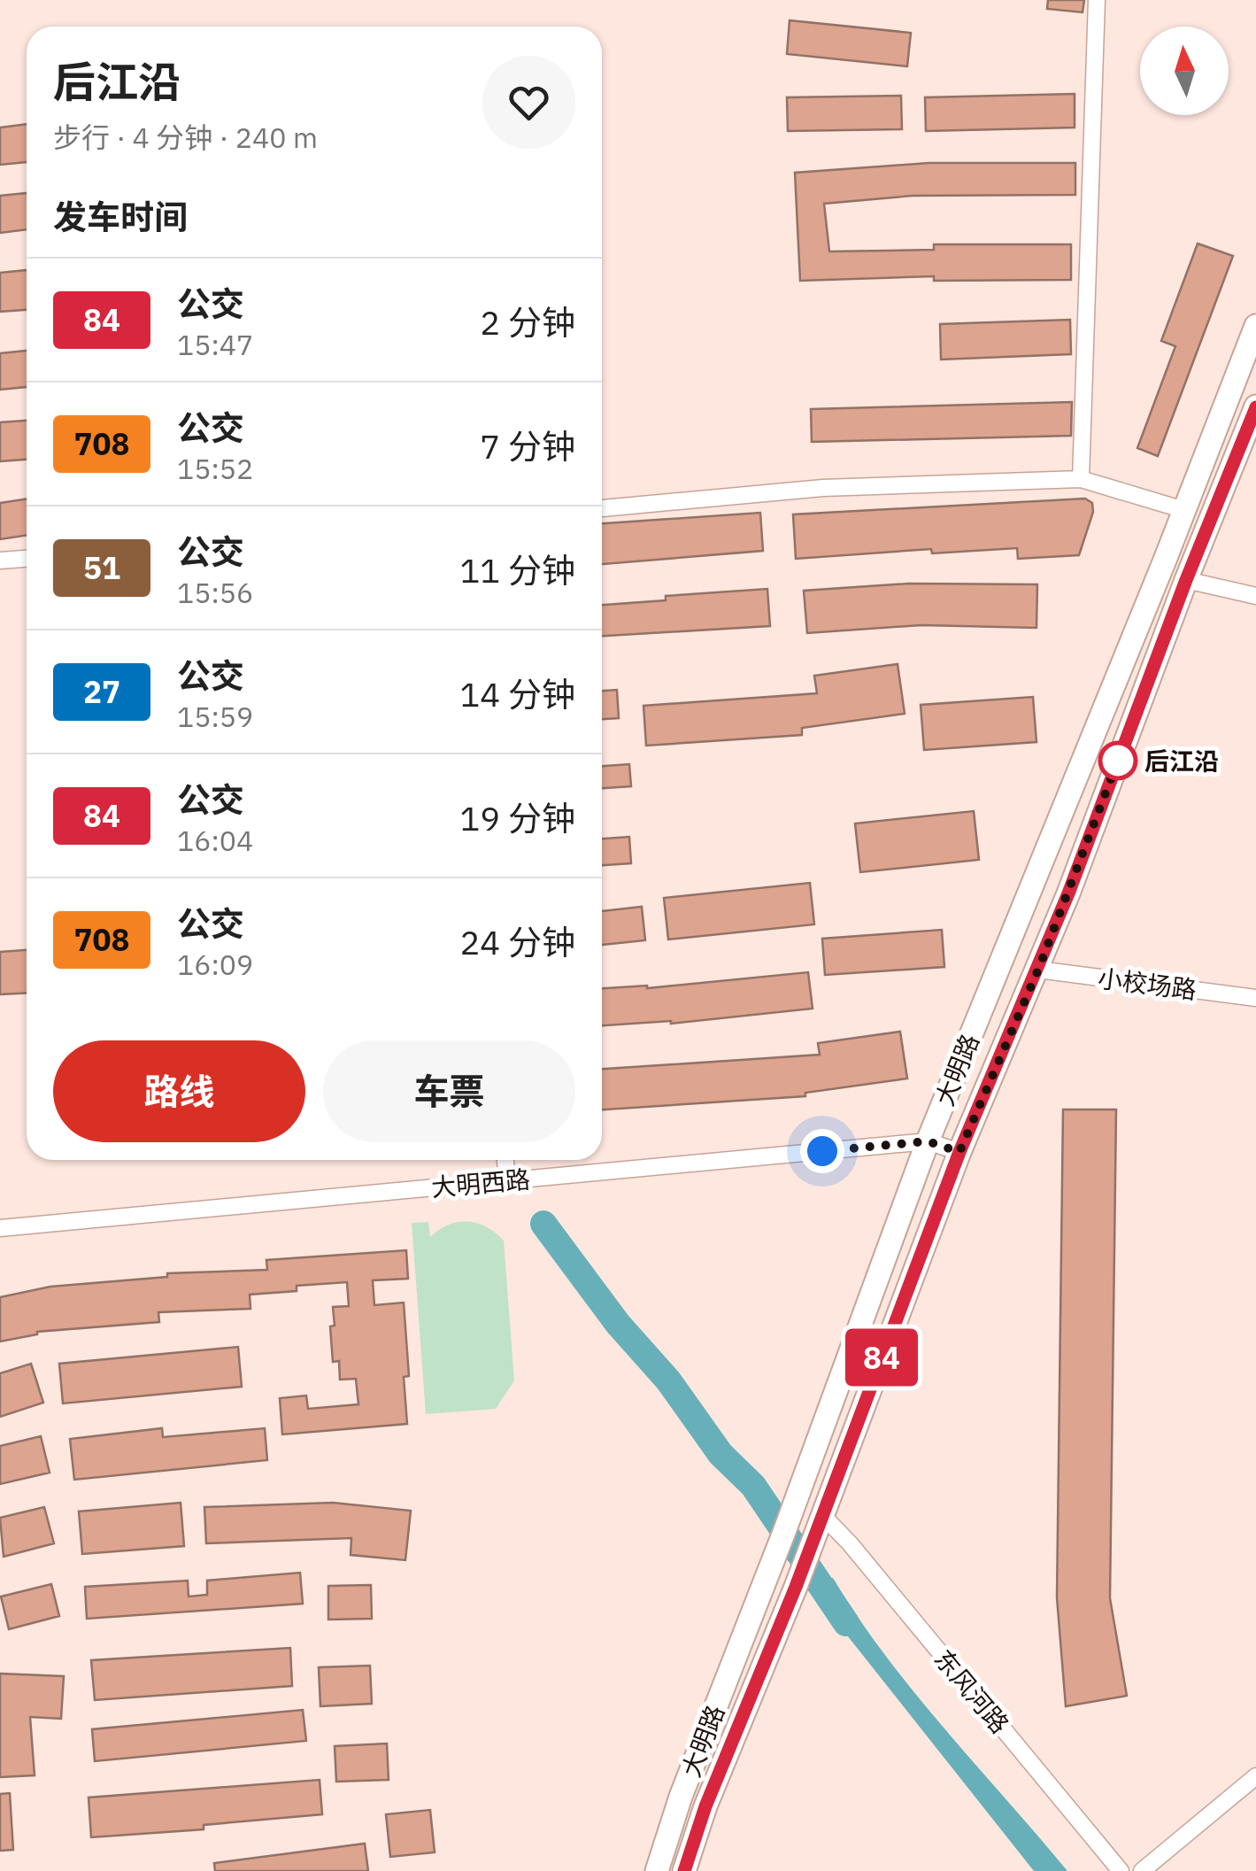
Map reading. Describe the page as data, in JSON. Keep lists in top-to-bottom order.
{
  "streets": {
    "main road": ["大明路"],
    "street": ["小校场路", "大明西路", "东风河路"]
  },
  "crossings": [
    ["大明路", "大明西路"]
  ],
  "places": ["后江沿"],
  "lines": ["bus line 84"],
  "north": "top",
  "page": {
    "on_map": "84",
    "heading": [
      ["后江沿", "步行 · 4 分钟 · 240 m"],
      "发车时间"
    ],
    "list": [
      {
        "mark": "84",
        "name": "公交",
        "note": "15:47",
        "value": "2 分钟"
      },
      {
        "mark": "708",
        "name": "公交",
        "note": "15:52",
        "value": "7 分钟"
      },
      {
        "mark": "51",
        "name": "公交",
        "note": "15:56",
        "value": "11 分钟"
      },
      {
        "mark": "27",
        "name": "公交",
        "note": "15:59",
        "value": "14 分钟"
      },
      {
        "mark": "84",
        "name": "公交",
        "note": "16:04",
        "value": "19 分钟"
      },
      {
        "mark": "708",
        "name": "公交",
        "note": "16:09",
        "value": "24 分钟"
      }
    ],
    "buttons": ["路线", "车票"]
  }
}
